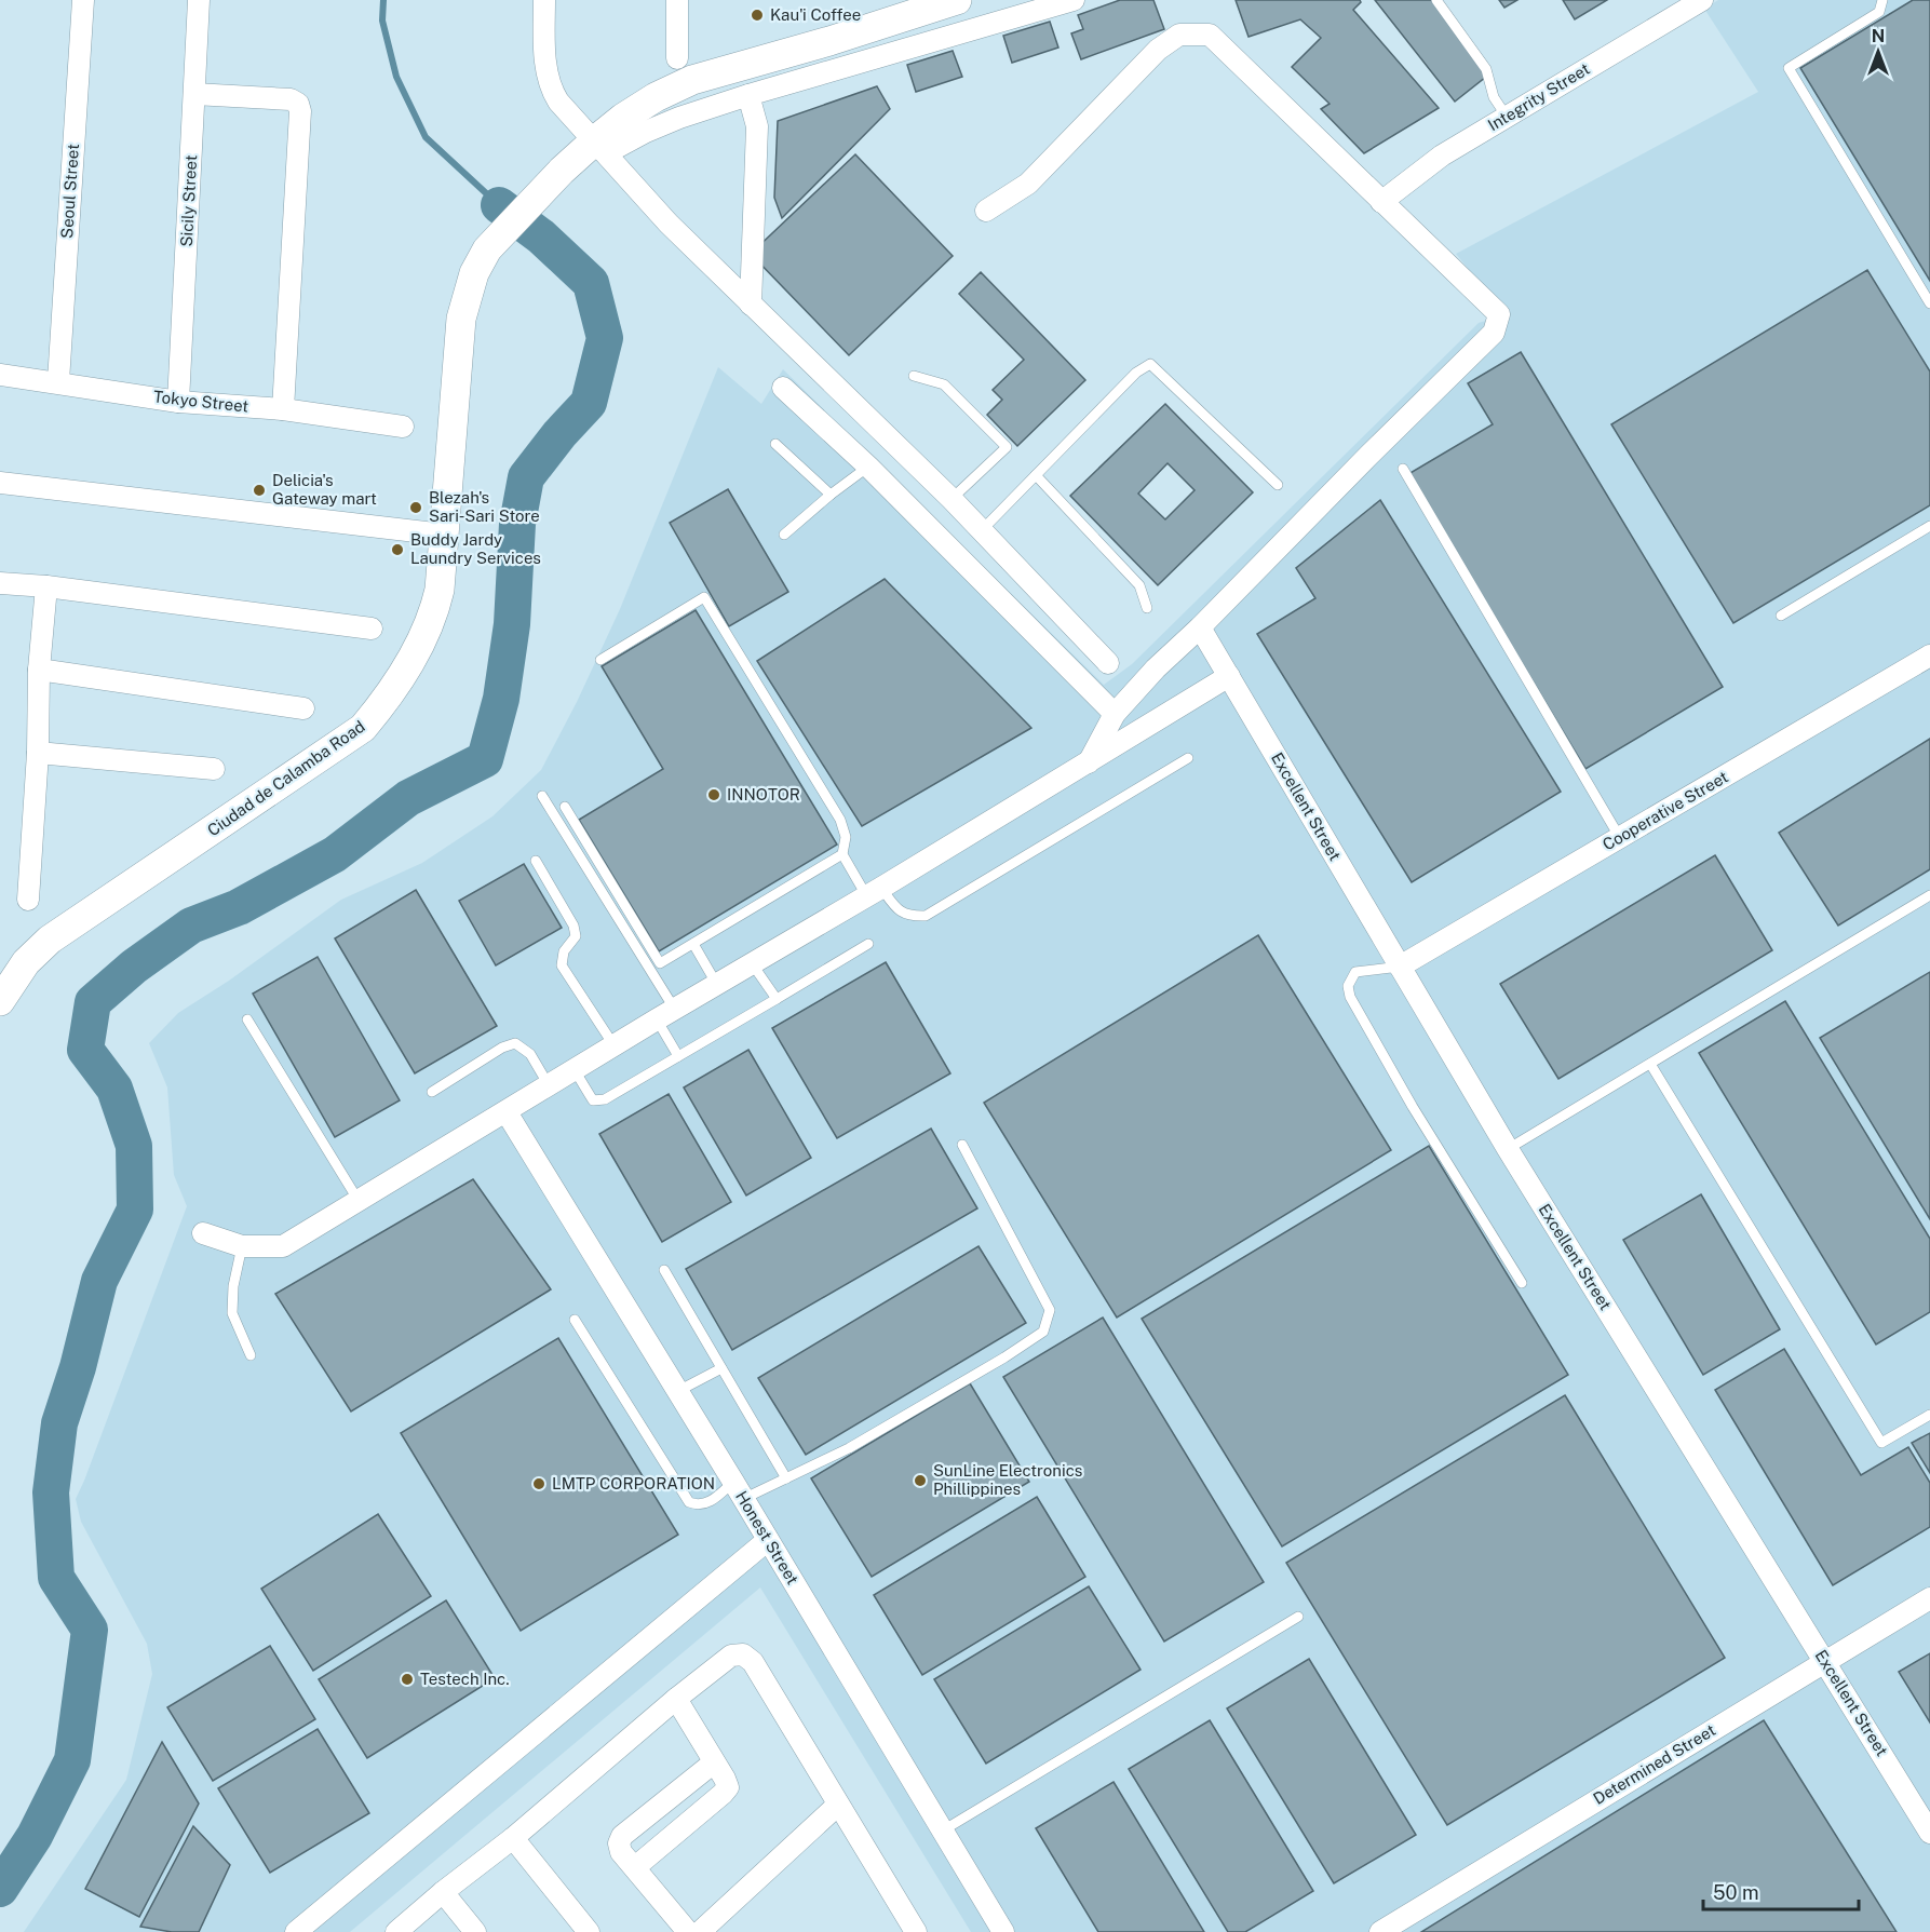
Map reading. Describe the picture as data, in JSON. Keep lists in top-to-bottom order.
{
  "streets": {
    "main road": ["Ciudad de Calamba Road"],
    "street": [
      "Integrity Street",
      "Seoul Street",
      "Sicily Street",
      "Tokyo Street",
      "Excellent Street",
      "Cooperative Street",
      "Honest Street",
      "Determined Street"
    ]
  },
  "crossings": [
    ["Seoul Street", "Tokyo Street"],
    ["Sicily Street", "Tokyo Street"],
    ["Excellent Street", "Cooperative Street"],
    ["Excellent Street", "Determined Street"]
  ],
  "places": [
    "Kau'i Coffee",
    "Delicia's Gateway mart",
    "Blezah's Sari-Sari Store",
    "Buddy Jardy Laundry Services",
    "INNOTOR",
    "SunLine Electronics Phillippines",
    "LMTP CORPORATION",
    "Testech Inc."
  ],
  "scale_bar": "50 m",
  "north": "top"
}
